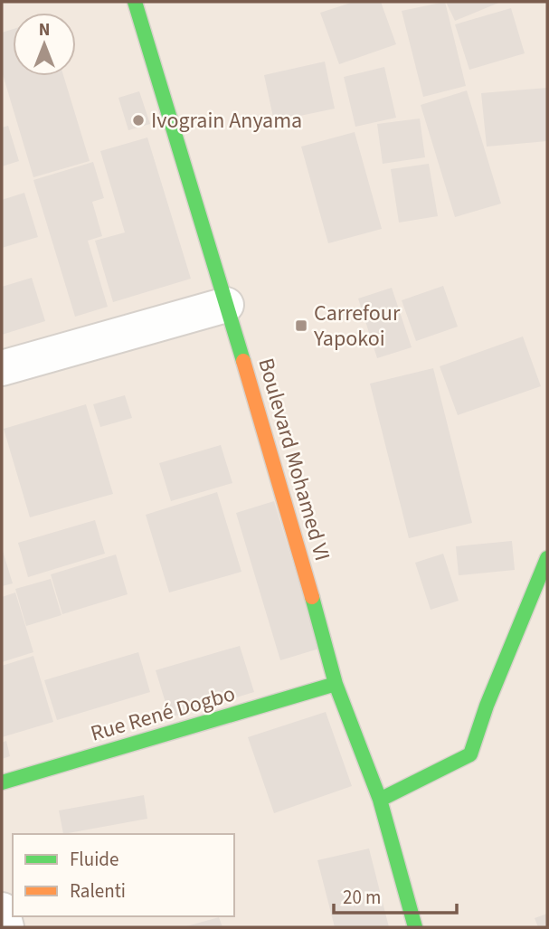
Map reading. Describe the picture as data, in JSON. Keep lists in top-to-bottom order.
{
  "streets": {
    "main road": ["Boulevard Mohamed VI", "Rue René Dogbo"]
  },
  "crossings": [
    ["Boulevard Mohamed VI", "Rue René Dogbo"]
  ],
  "places": {
    "other": ["Ivograin Anyama"],
    "transit": ["Carrefour Yapokoi"]
  },
  "legend": ["Fluide", "Ralenti"],
  "scale_bar": "20 m",
  "north": "top"
}
